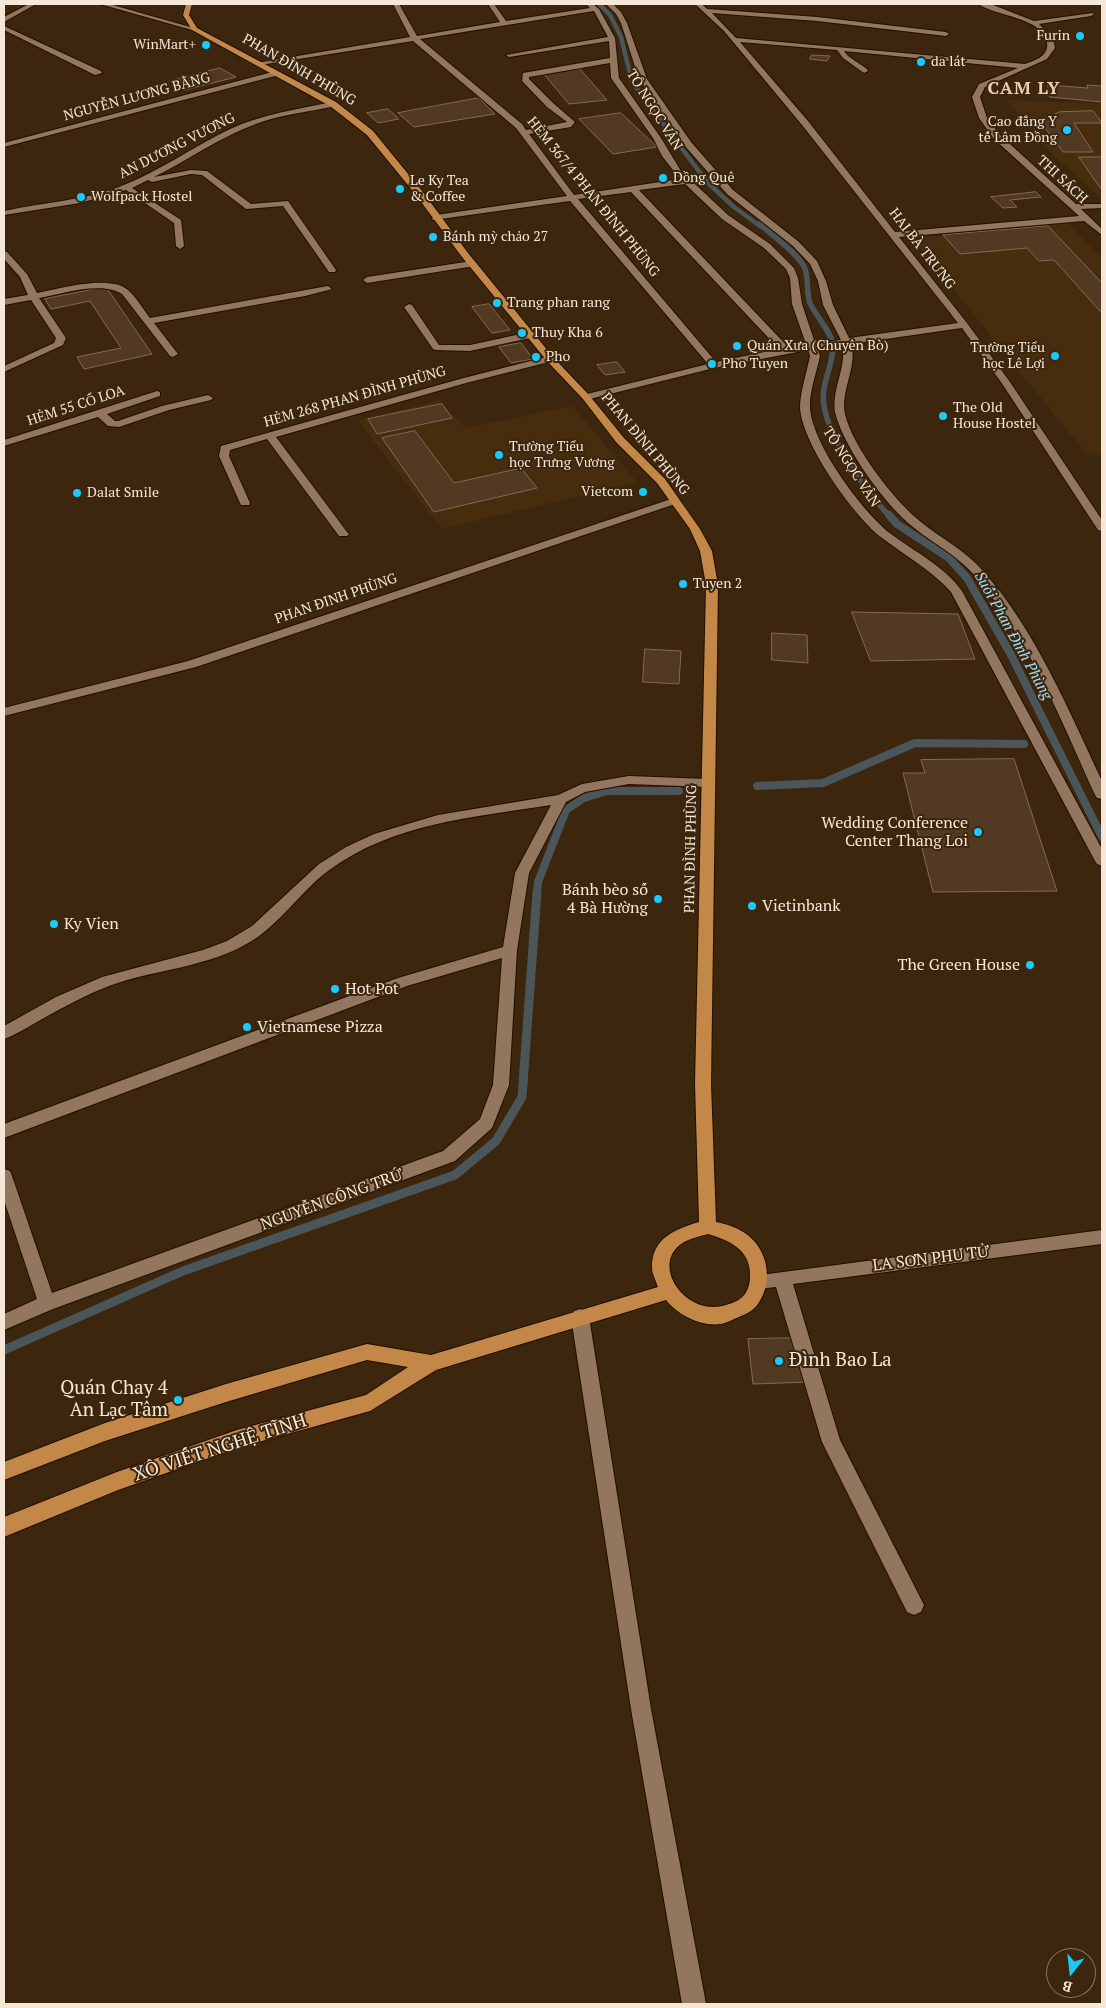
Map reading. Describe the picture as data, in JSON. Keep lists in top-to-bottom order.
{
  "streets": {
    "main road": ["PHAN ĐÌNH PHÙNG", "XÔ VIẾT NGHỆ TĨNH"],
    "street": [
      "NGUYỄN LƯƠNG BẰNG",
      "TÔ NGỌC VÂN",
      "AN DƯƠNG VƯƠNG",
      "THI SÁCH",
      "HẺM 367/4 PHAN ĐÌNH PHÙNG",
      "HAI BÀ TRƯNG",
      "HẺM 268 PHAN ĐÌNH PHÙNG",
      "HẺM 55 CỔ LOA",
      "PHAN ĐINH PHÙNG",
      "NGUYỄN CÔNG TRỨ",
      "LA SƠN PHU TỬ"
    ]
  },
  "crossings": [
    ["PHAN ĐÌNH PHÙNG", "NGUYỄN LƯƠNG BẰNG"],
    ["PHAN ĐÌNH PHÙNG", "AN DƯƠNG VƯƠNG"],
    ["PHAN ĐÌNH PHÙNG", "HẺM 268 PHAN ĐÌNH PHÙNG"],
    ["PHAN ĐÌNH PHÙNG", "PHAN ĐINH PHÙNG"],
    ["PHAN ĐÌNH PHÙNG", "LA SƠN PHU TỬ"],
    ["PHAN ĐÌNH PHÙNG", "XÔ VIẾT NGHỆ TĨNH"],
    ["LA SƠN PHU TỬ", "XÔ VIẾT NGHỆ TĨNH"]
  ],
  "districts": ["CAM LY"],
  "water": ["Suối Phan Đình Phùng"],
  "places": [
    "Furin",
    "WinMart+",
    "da lát",
    "Cao đẳng Y tế Lâm Đồng",
    "Dồng Quê",
    "Le Ky Tea & Coffee",
    "Wolfpack Hostel",
    "Bánh mỳ chảo 27",
    "Trang phan rang",
    "Thuy Kha 6",
    "Quán Xưa (Chuyên Bò)",
    "Trường Tiểu học Lê Lợi",
    "Pho",
    "Pho Tuyen",
    "The Old House Hostel",
    "Trường Tiểu học Trưng Vương",
    "Vietcom",
    "Dalat Smile",
    "Tuyen 2",
    "Wedding Conference Center Thang Loi",
    "Bánh bèo số 4 Bà Hường",
    "Vietinbank",
    "Ky Vien",
    "The Green House",
    "Hot Pot",
    "Vietnamese Pizza",
    "Đình Bao La",
    "Quán Chay 4 An Lạc Tâm"
  ],
  "north": "bottom"
}
